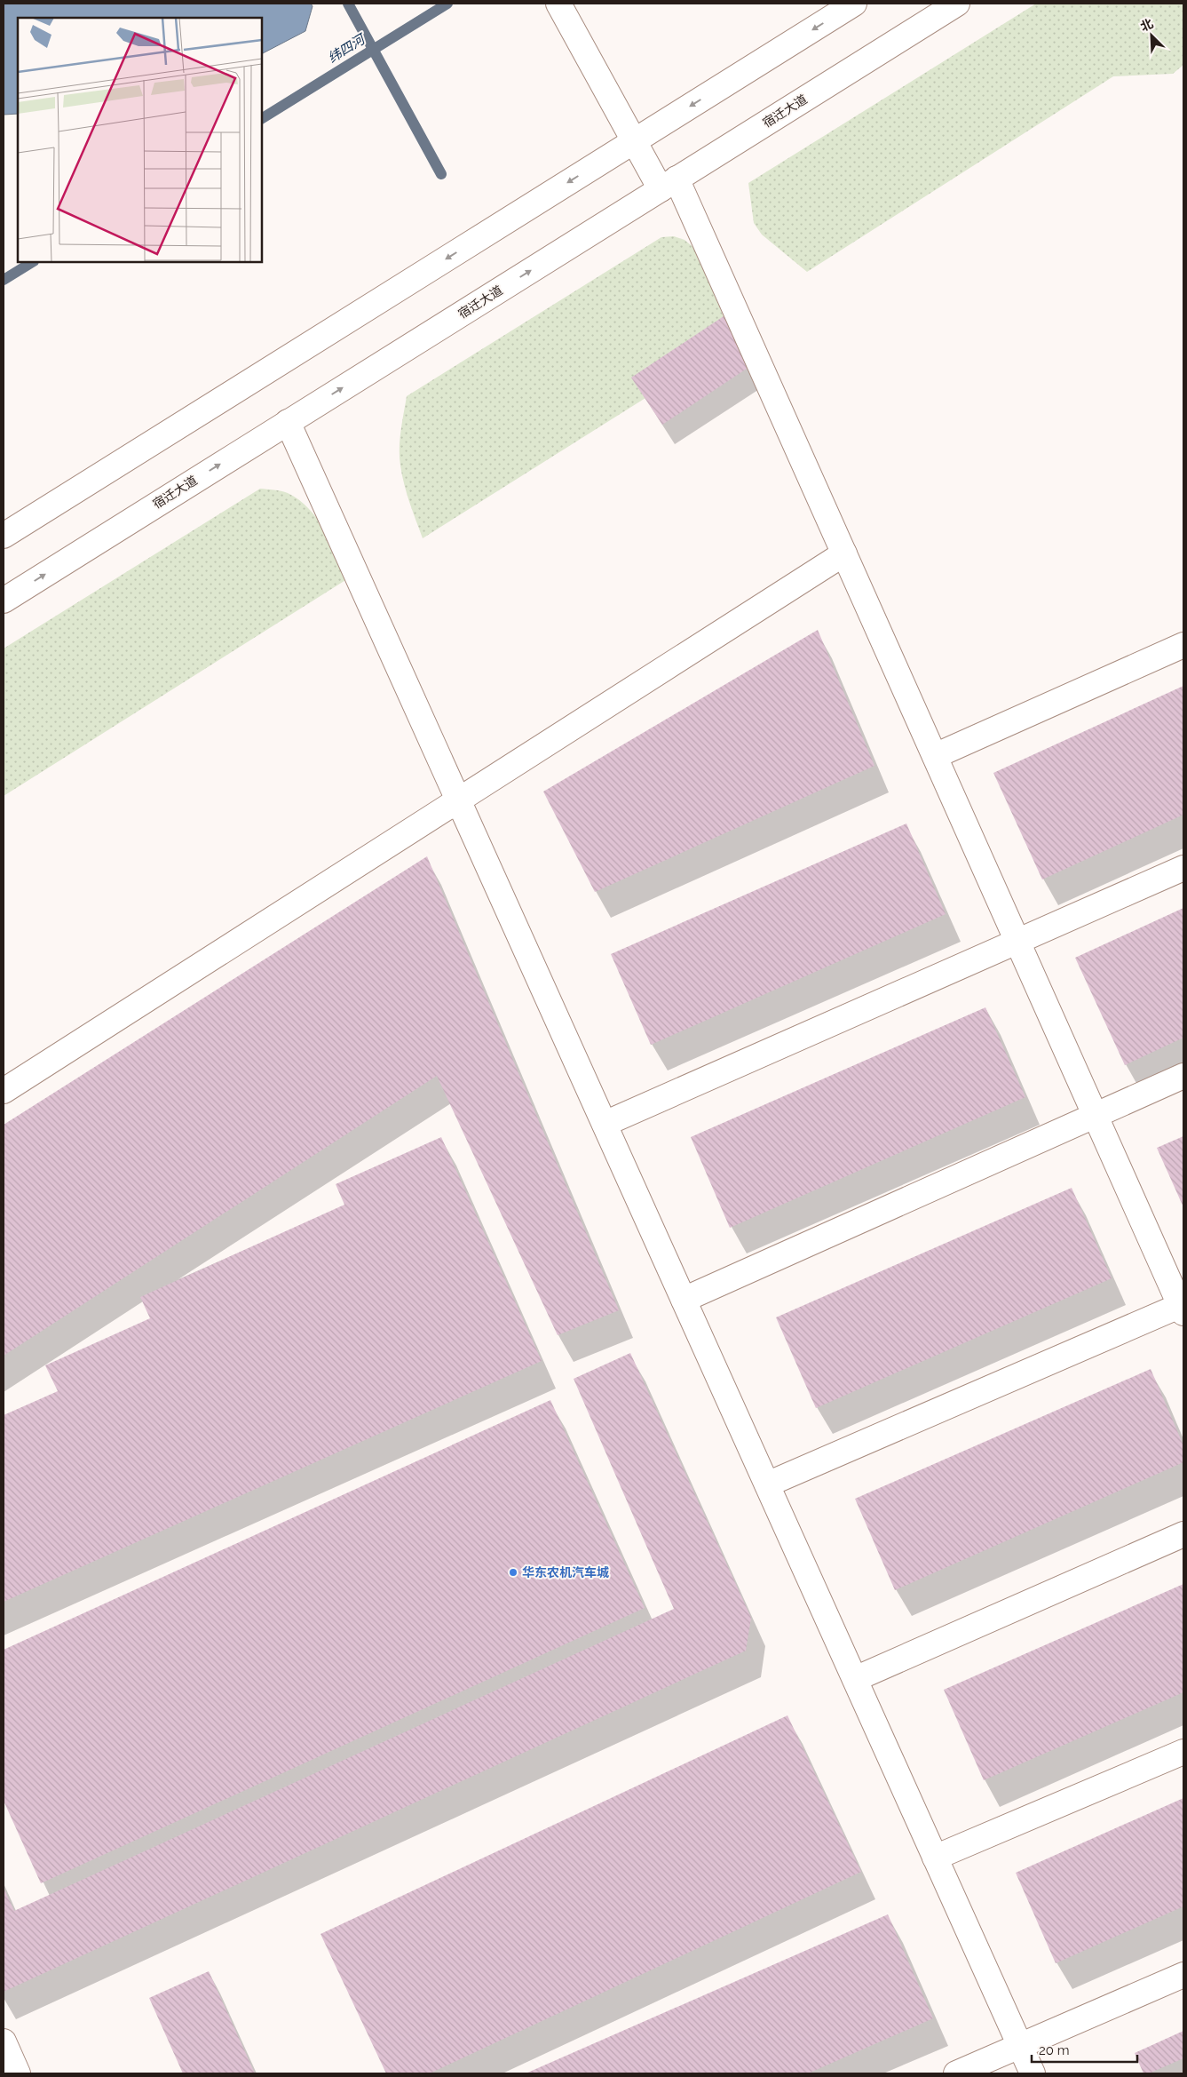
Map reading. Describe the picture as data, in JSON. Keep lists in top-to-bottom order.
{
  "streets": {
    "main road": ["宿迁大道"]
  },
  "water": ["纬四河"],
  "places": ["华东农机汽车城"],
  "scale_bar": "20 m",
  "north": "top left"
}
